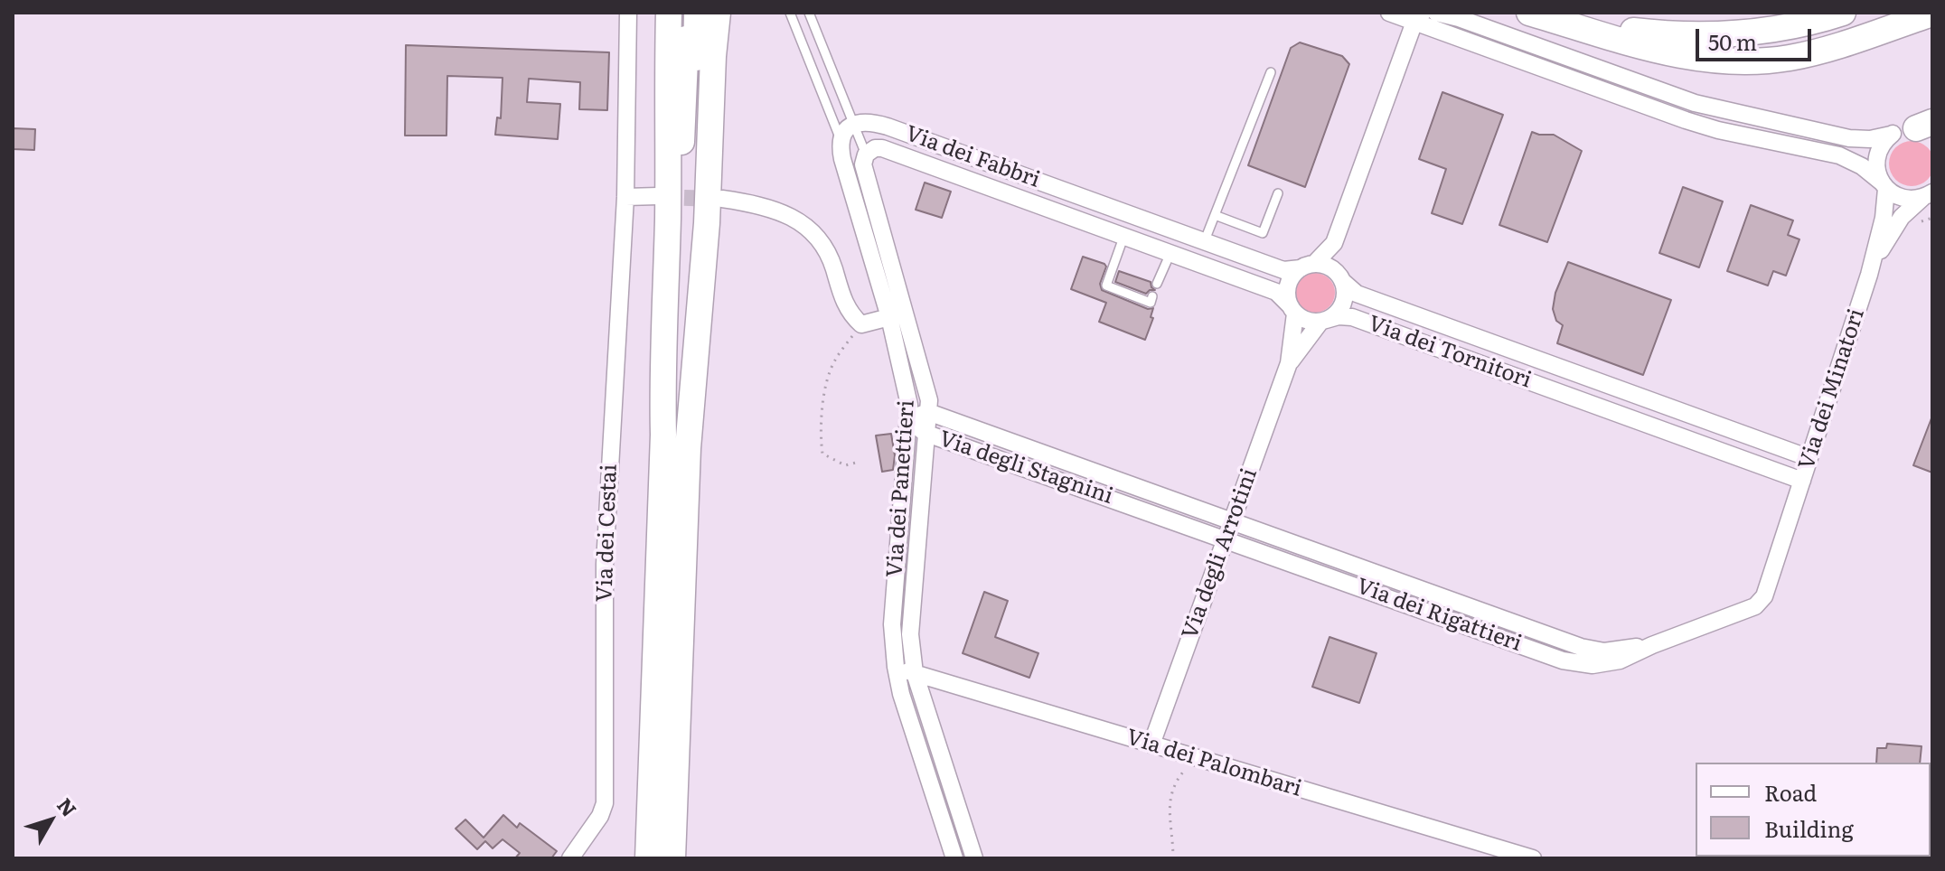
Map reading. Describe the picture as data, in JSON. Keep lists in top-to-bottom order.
{
  "streets": {
    "street": [
      "Via dei Fabbri",
      "Via dei Tornitori",
      "Via dei Minatori",
      "Via degli Stagnini",
      "Via dei Panettieri",
      "Via dei Cestai",
      "Via degli Arrotini",
      "Via dei Rigattieri",
      "Via dei Palombari"
    ]
  },
  "crossings": [
    ["Via dei Fabbri", "Via dei Tornitori"],
    ["Via dei Fabbri", "Via dei Panettieri"],
    ["Via dei Tornitori", "Via dei Minatori"],
    ["Via dei Minatori", "Via dei Rigattieri"],
    ["Via degli Stagnini", "Via dei Panettieri"],
    ["Via degli Stagnini", "Via degli Arrotini"],
    ["Via degli Stagnini", "Via dei Rigattieri"],
    ["Via dei Panettieri", "Via dei Palombari"],
    ["Via degli Arrotini", "Via dei Rigattieri"],
    ["Via degli Arrotini", "Via dei Palombari"]
  ],
  "legend": ["Road", "Building"],
  "scale_bar": "50 m",
  "north": "top right"
}
